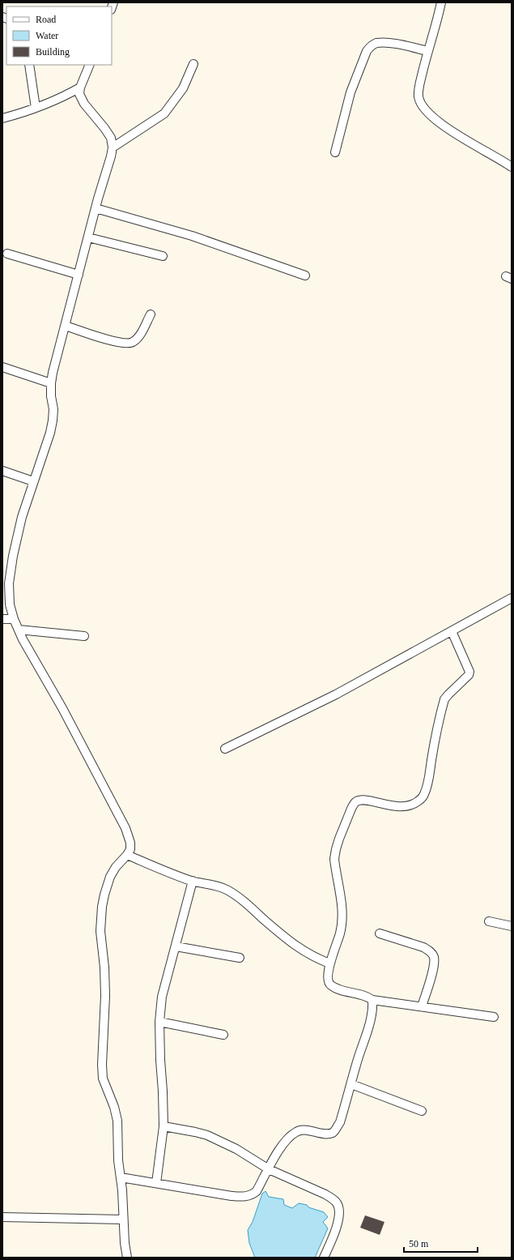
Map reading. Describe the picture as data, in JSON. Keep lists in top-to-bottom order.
{
  "legend": ["Road", "Water", "Building"],
  "scale_bar": "50 m"
}
